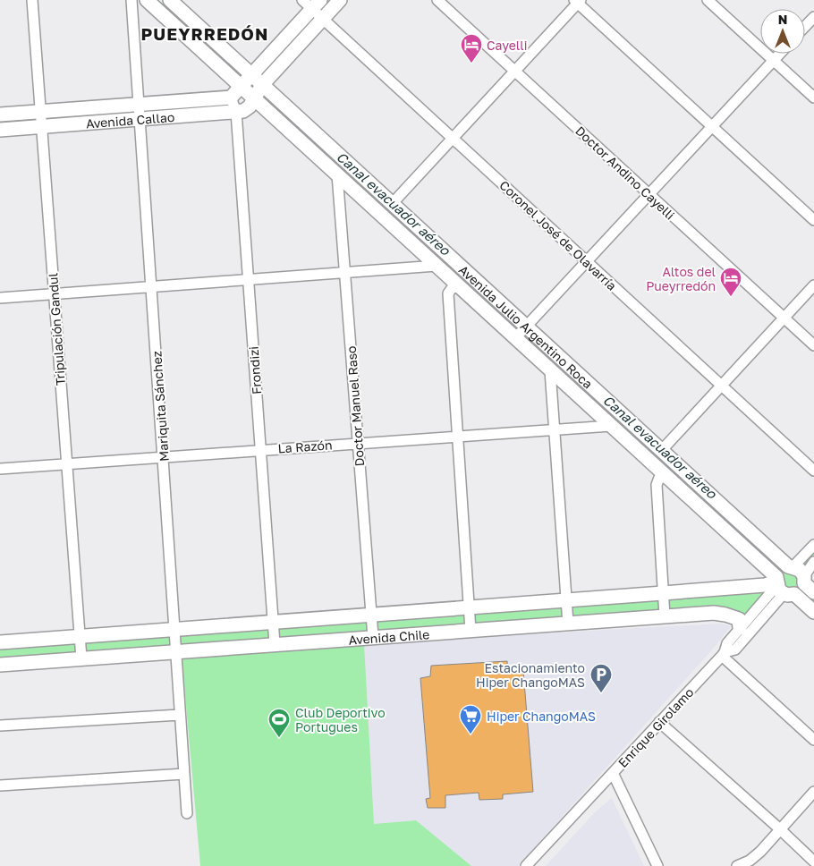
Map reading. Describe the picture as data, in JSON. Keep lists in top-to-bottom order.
{
  "streets": {
    "main road": ["Avenida Callao", "Avenida Julio Argentino Roca", "Avenida Chile"],
    "street": [
      "Doctor Andino Cayelli",
      "Coronel José de Olavarría",
      "Tripulación Gandul",
      "Frondizi",
      "Mariquita Sánchez",
      "Doctor Manuel Raso",
      "La Razón",
      "Enrique Girolamo"
    ]
  },
  "crossings": [
    ["Avenida Callao", "Tripulación Gandul"],
    ["Avenida Callao", "Frondizi"],
    ["Avenida Callao", "Mariquita Sánchez"],
    ["Avenida Julio Argentino Roca", "Doctor Manuel Raso"],
    ["Avenida Julio Argentino Roca", "La Razón"],
    ["Avenida Julio Argentino Roca", "Avenida Chile"],
    ["Avenida Julio Argentino Roca", "Enrique Girolamo"],
    ["Tripulación Gandul", "La Razón"],
    ["Tripulación Gandul", "Avenida Chile"],
    ["Frondizi", "La Razón"],
    ["Frondizi", "Avenida Chile"],
    ["Mariquita Sánchez", "La Razón"],
    ["Mariquita Sánchez", "Avenida Chile"],
    ["Doctor Manuel Raso", "La Razón"],
    ["Doctor Manuel Raso", "Avenida Chile"],
    ["Avenida Chile", "Enrique Girolamo"]
  ],
  "districts": ["PUEYRREDÓN"],
  "water": ["Canal evacuador aéreo"],
  "places": {
    "hotel": ["Cayelli", "Altos del Pueyrredón"],
    "parking": ["Estacionamiento Hiper ChangoMAS"],
    "supermarket": ["Hiper ChangoMAS"],
    "sports": ["Club Deportivo Portugues"]
  },
  "north": "top"
}
